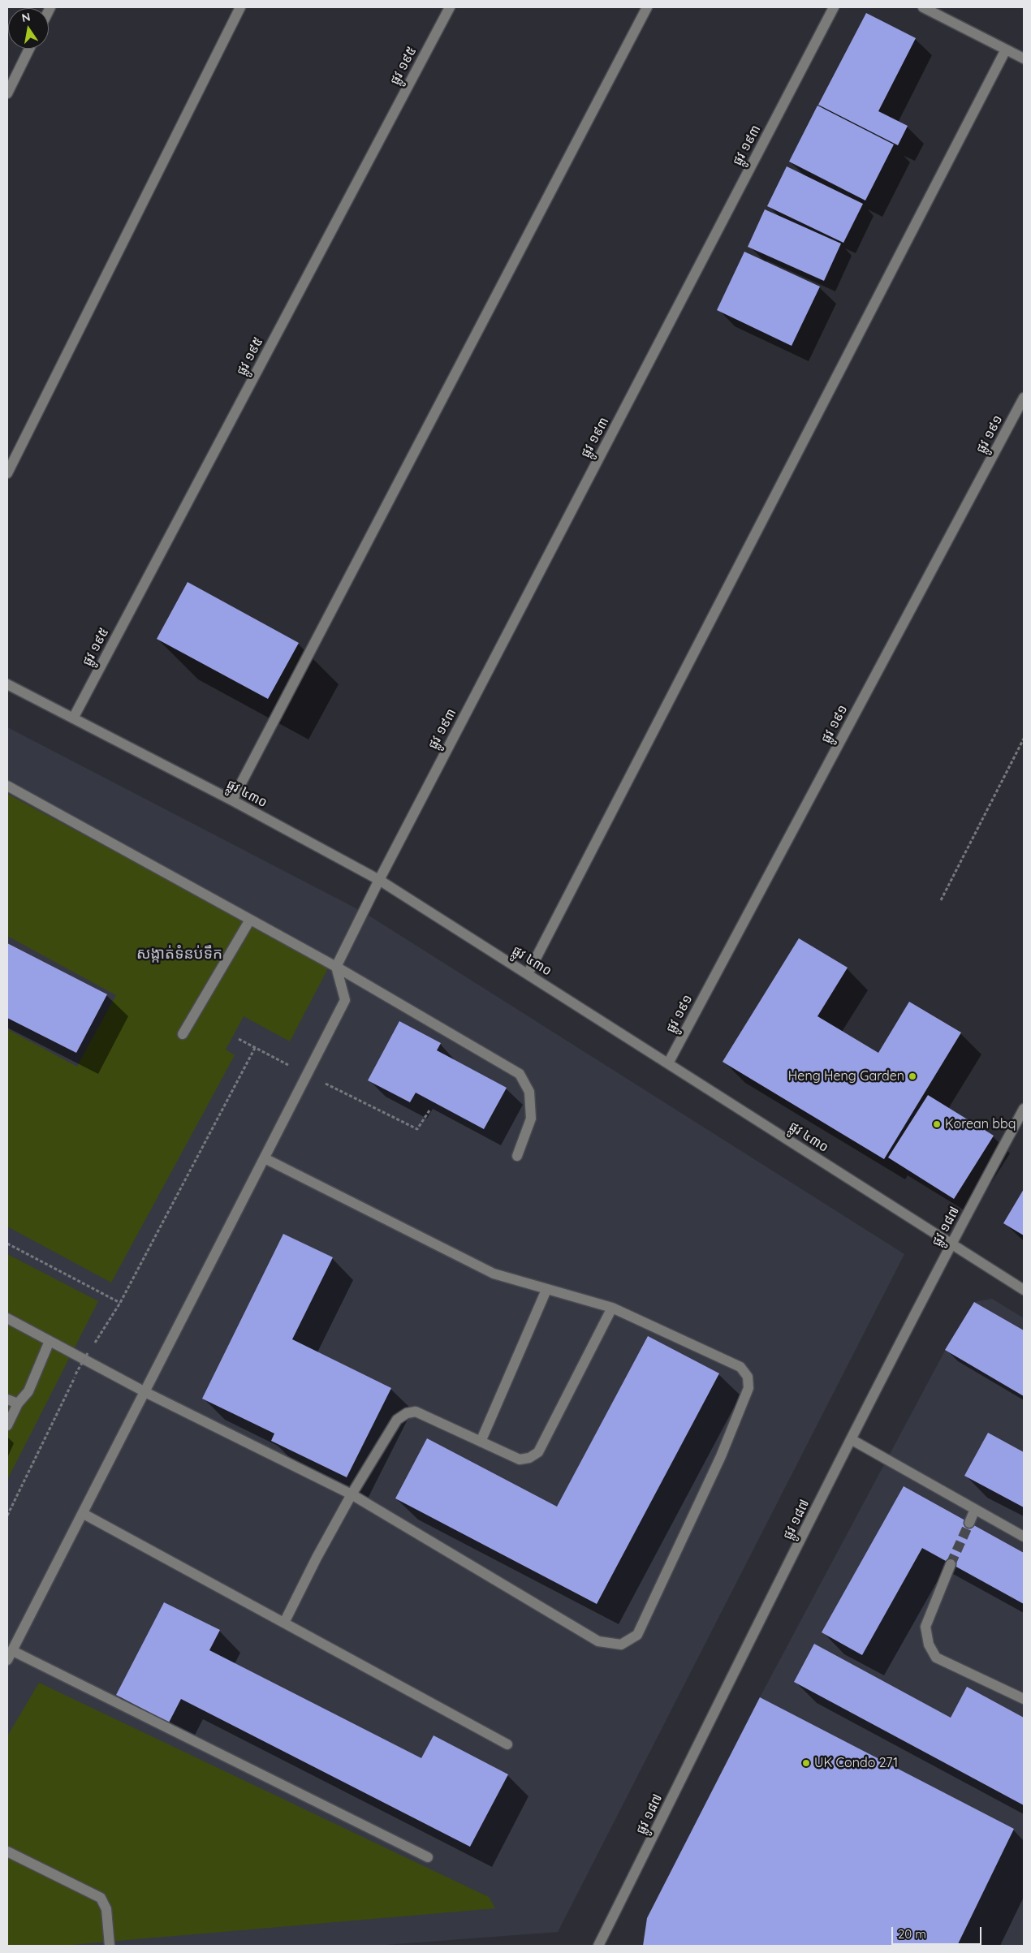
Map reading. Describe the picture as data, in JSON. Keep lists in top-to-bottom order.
{
  "streets": {
    "street": [
      "ផ្លូវ ១៩៥",
      "ផ្លូវ ១៩៣",
      "ផ្លូវ ១៩១",
      "ផ្លូវ ៤៣០",
      "ផ្លូវ ១៨៧"
    ]
  },
  "crossings": [
    ["ផ្លូវ ១៩៥", "ផ្លូវ ៤៣០"],
    ["ផ្លូវ ១៩៣", "ផ្លូវ ៤៣០"],
    ["ផ្លូវ ១៩១", "ផ្លូវ ៤៣០"],
    ["ផ្លូវ ៤៣០", "ផ្លូវ ១៨៧"]
  ],
  "districts": ["សង្កាត់ទំនប់ទឹក"],
  "places": ["Heng Heng Garden", "Korean bbq", "UK Condo 271"],
  "scale_bar": "20 m",
  "north": "top"
}
